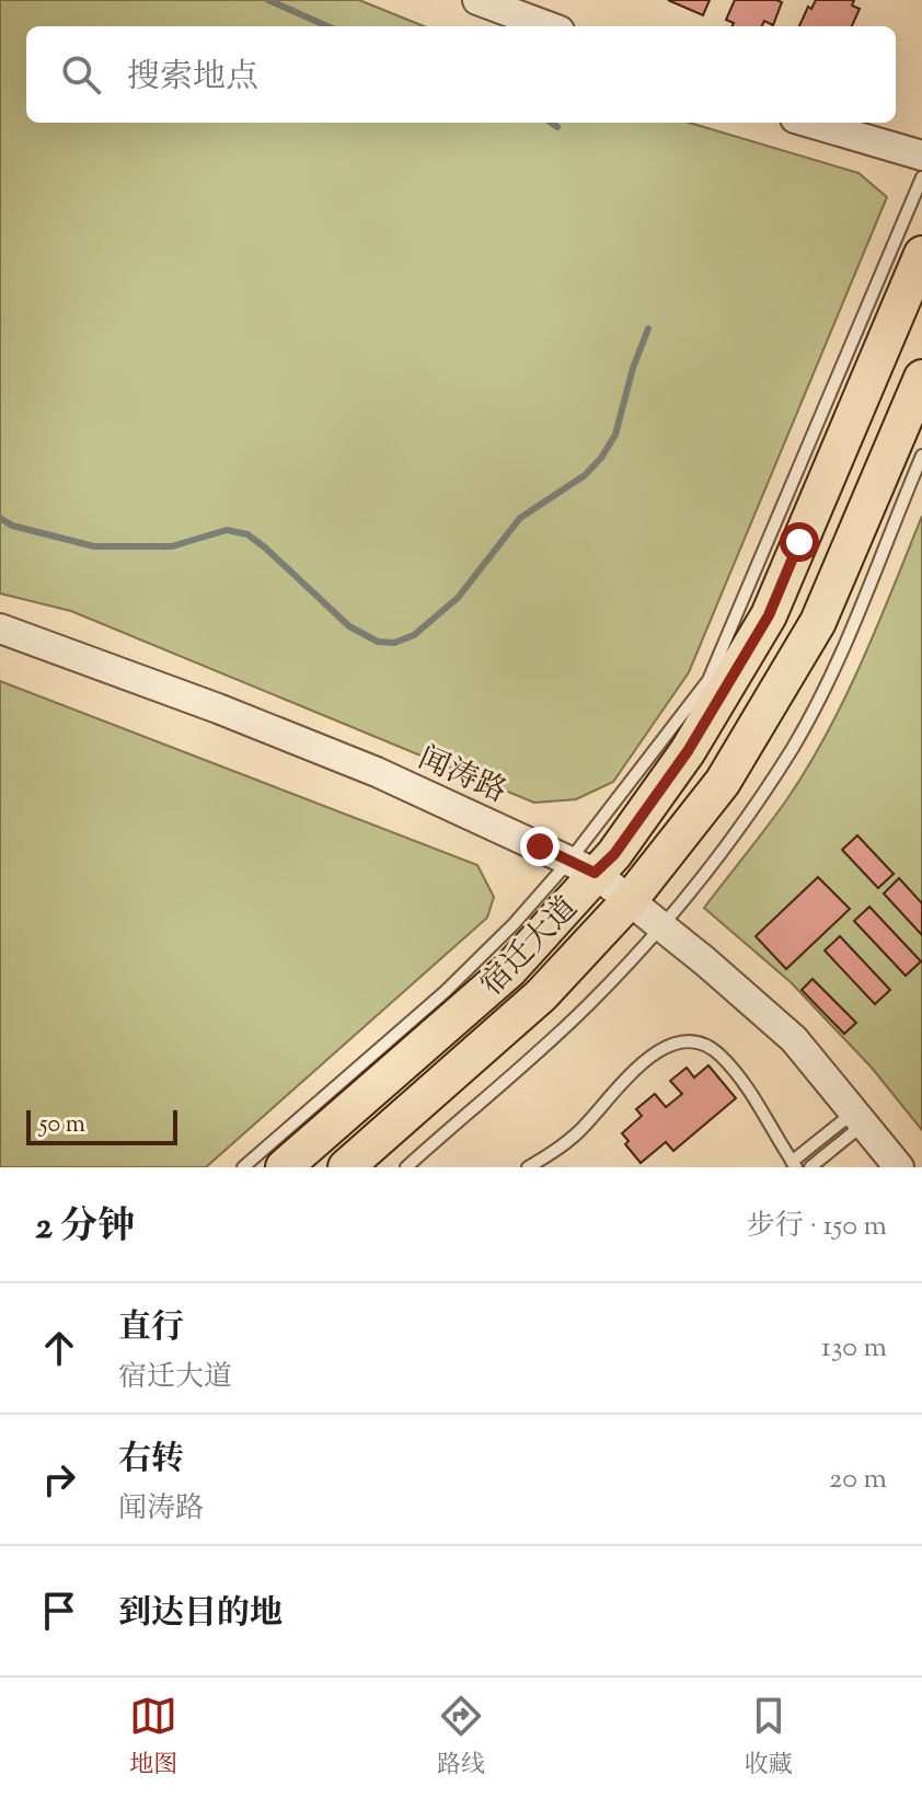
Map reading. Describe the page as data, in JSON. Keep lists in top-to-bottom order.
{
  "streets": {
    "main road": ["宿迁大道"],
    "street": ["闻涛路"]
  },
  "crossings": [
    ["闻涛路", "宿迁大道"]
  ],
  "scale_bar": "50 m",
  "page": {
    "search": "搜索地点",
    "scale": "50 m",
    "heading": ["2 分钟", "步行 · 150 m"],
    "list": [
      ["直行", "宿迁大道", "130 m"],
      ["右转", "闻涛路", "20 m"],
      "到达目的地"
    ],
    "nav": ["地图", "路线", "收藏"]
  }
}
